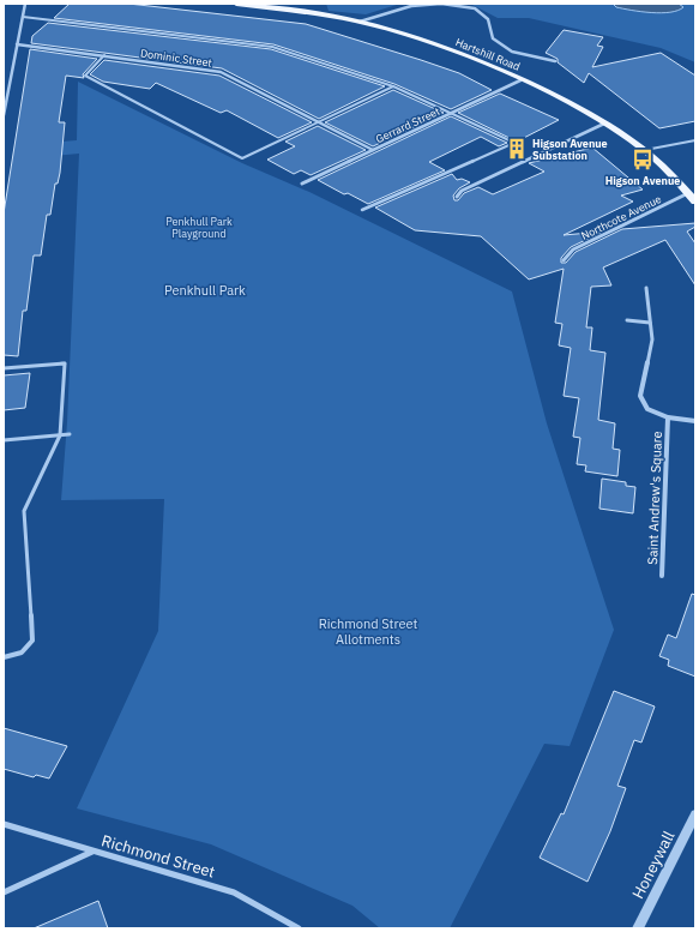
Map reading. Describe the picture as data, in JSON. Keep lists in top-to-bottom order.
{
  "streets": {
    "main road": ["Hartshill Road"],
    "street": [
      "Dominic Street",
      "Gerrard Street",
      "Northcote Avenue",
      "Saint Andrew's Square",
      "Richmond Street",
      "Honeywall"
    ]
  },
  "crossings": [
    ["Hartshill Road", "Gerrard Street"],
    ["Hartshill Road", "Northcote Avenue"],
    ["Dominic Street", "Gerrard Street"]
  ],
  "parks": ["Penkhull Park Playground", "Penkhull Park", "Richmond Street Allotments"],
  "places": {
    "building": ["Higson Avenue Substation"],
    "bus stop": ["Higson Avenue"]
  }
}
